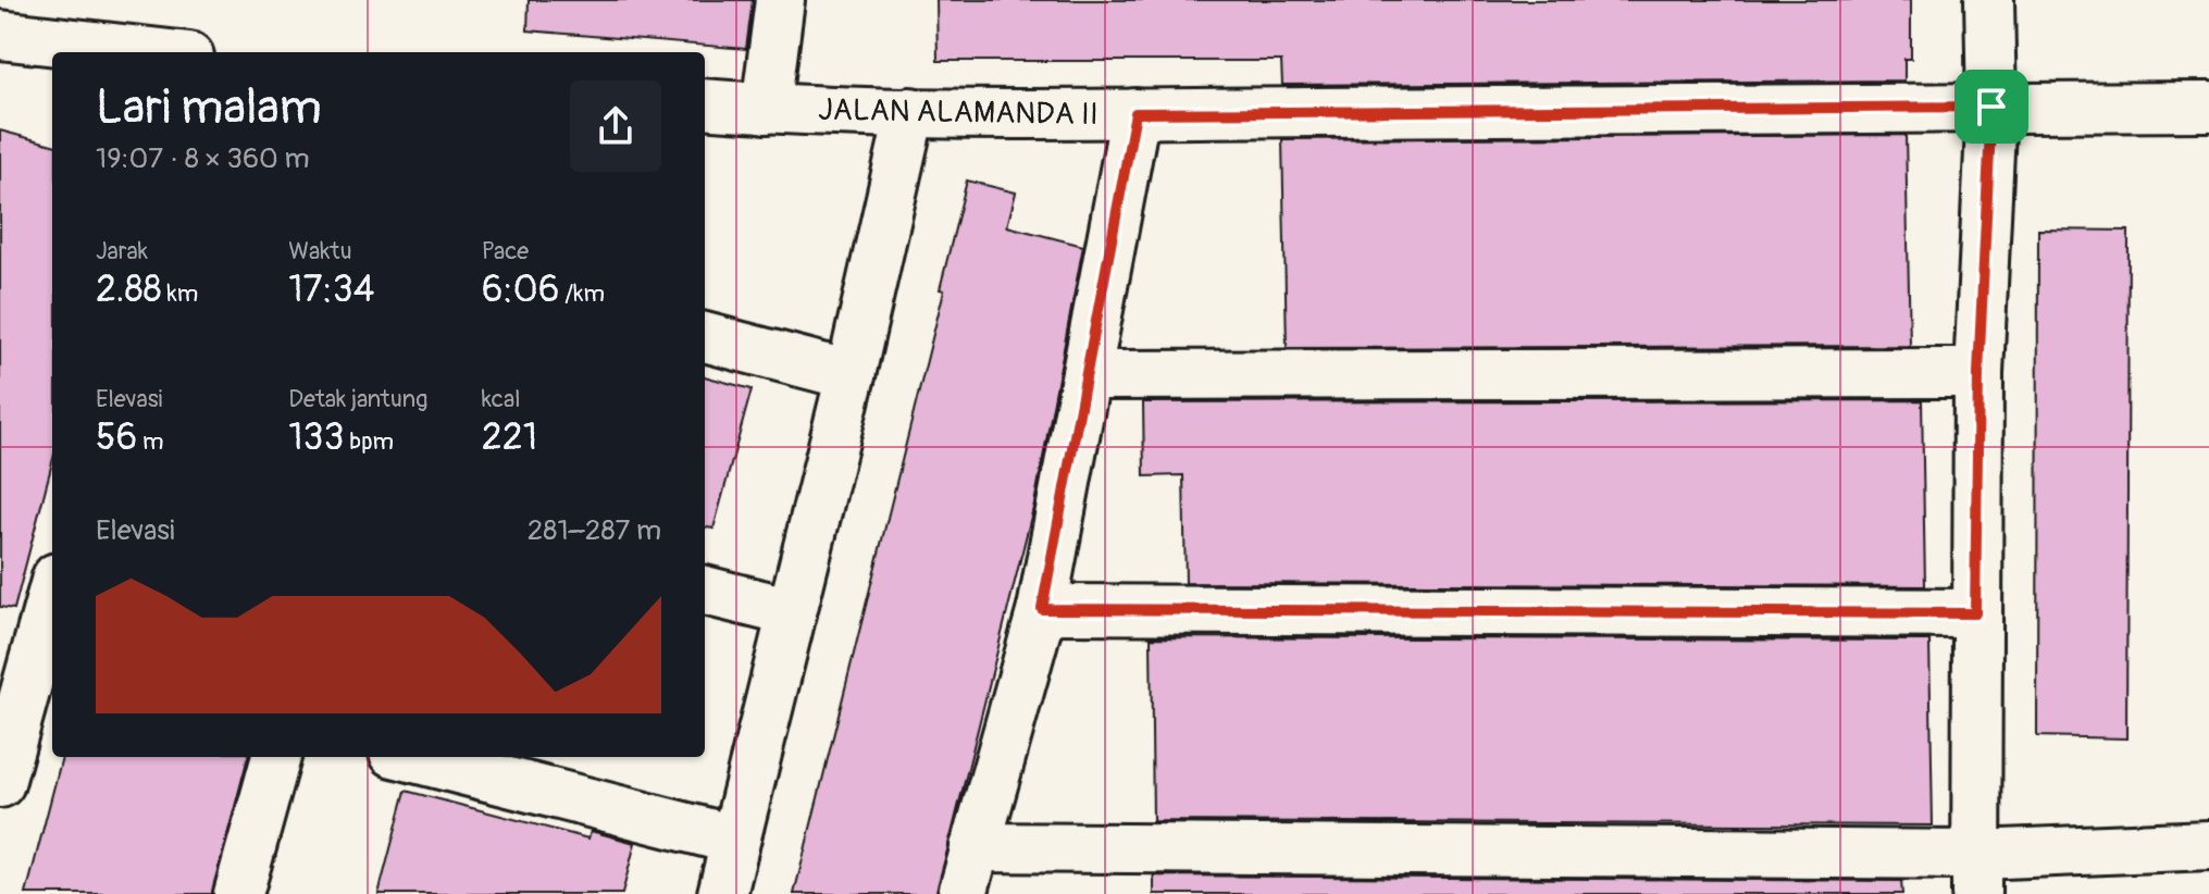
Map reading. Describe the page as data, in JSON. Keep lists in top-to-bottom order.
{
  "streets": {
    "street": ["JALAN ALAMANDA II"]
  },
  "page": {
    "heading": ["Lari malam", "19:07 · 8 × 360 m"],
    "stats": [
      ["Jarak", "2.88 km"],
      ["Waktu", "17:34"],
      ["Pace", "6:06 /km"],
      ["Elevasi", "56 m"],
      ["Detak jantung", "133 bpm"],
      ["kcal", "221"]
    ],
    "chart": ["Elevasi", "281–287 m"]
  }
}
